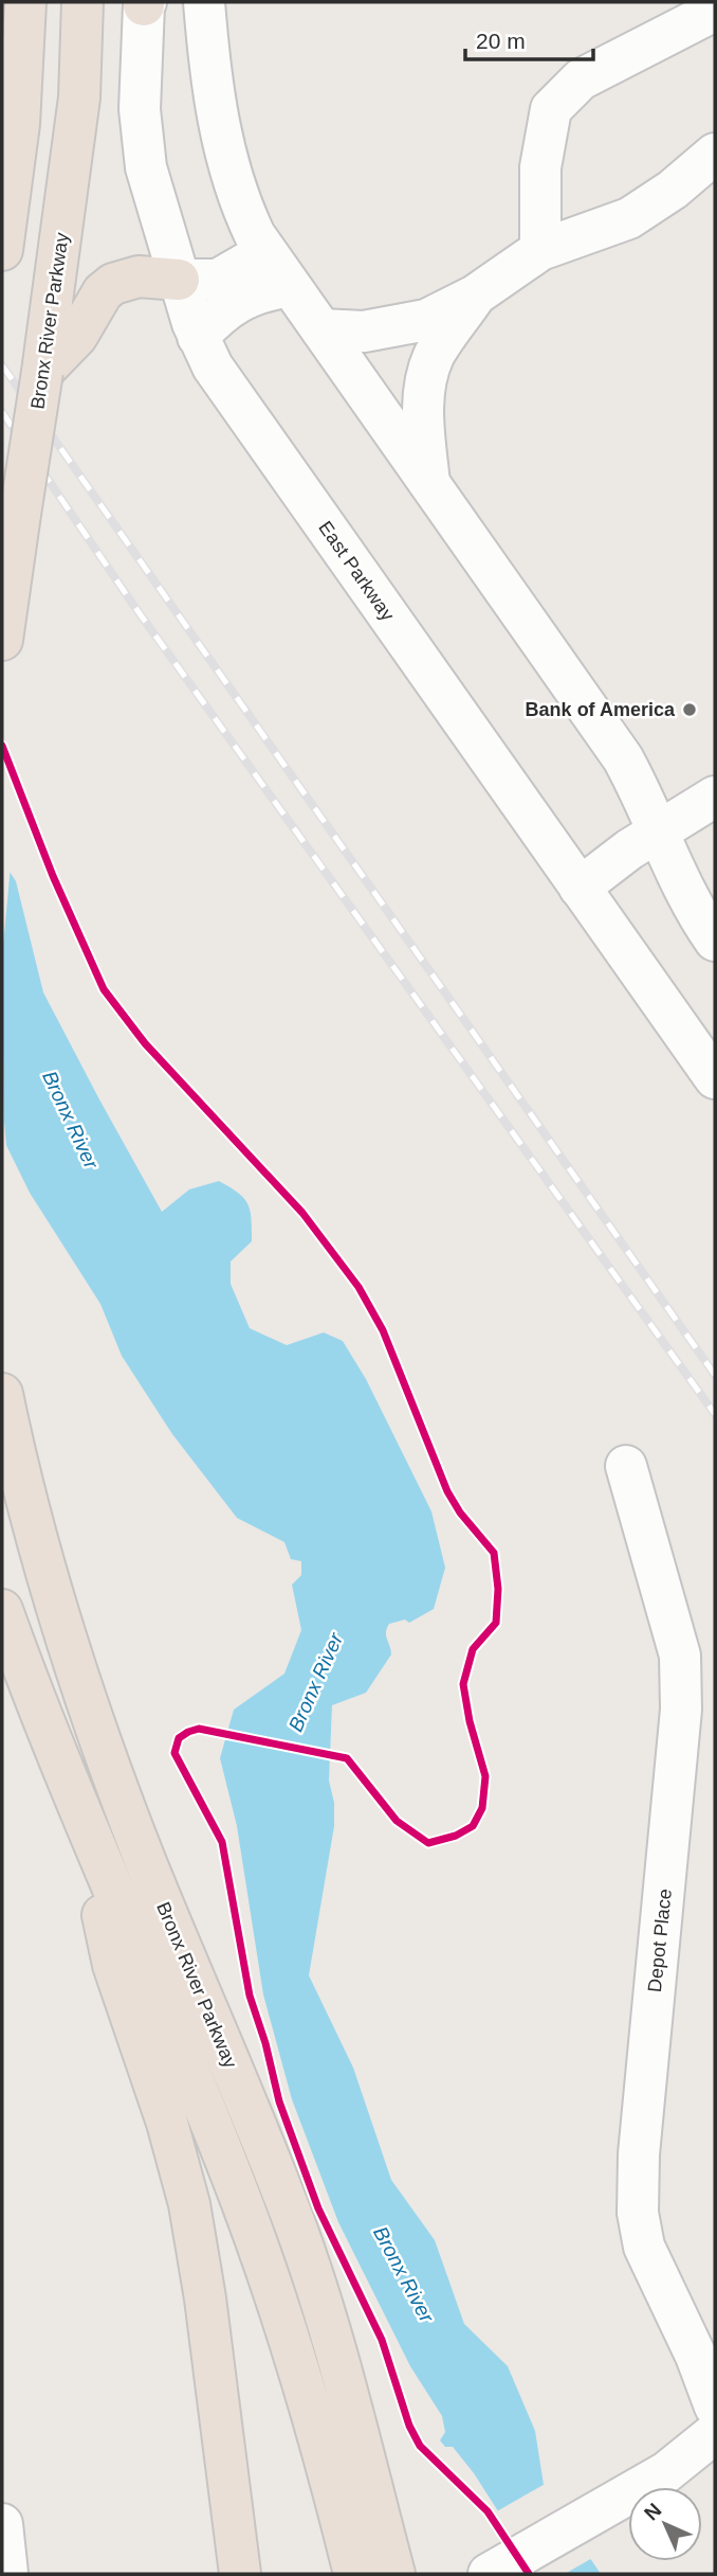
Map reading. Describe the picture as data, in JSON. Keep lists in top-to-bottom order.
{
  "streets": {
    "highway": ["Bronx River Parkway"],
    "street": ["East Parkway", "Depot Place"]
  },
  "water": ["Bronx River"],
  "places": ["Bank of America"],
  "scale_bar": "20 m",
  "north": "top left"
}
